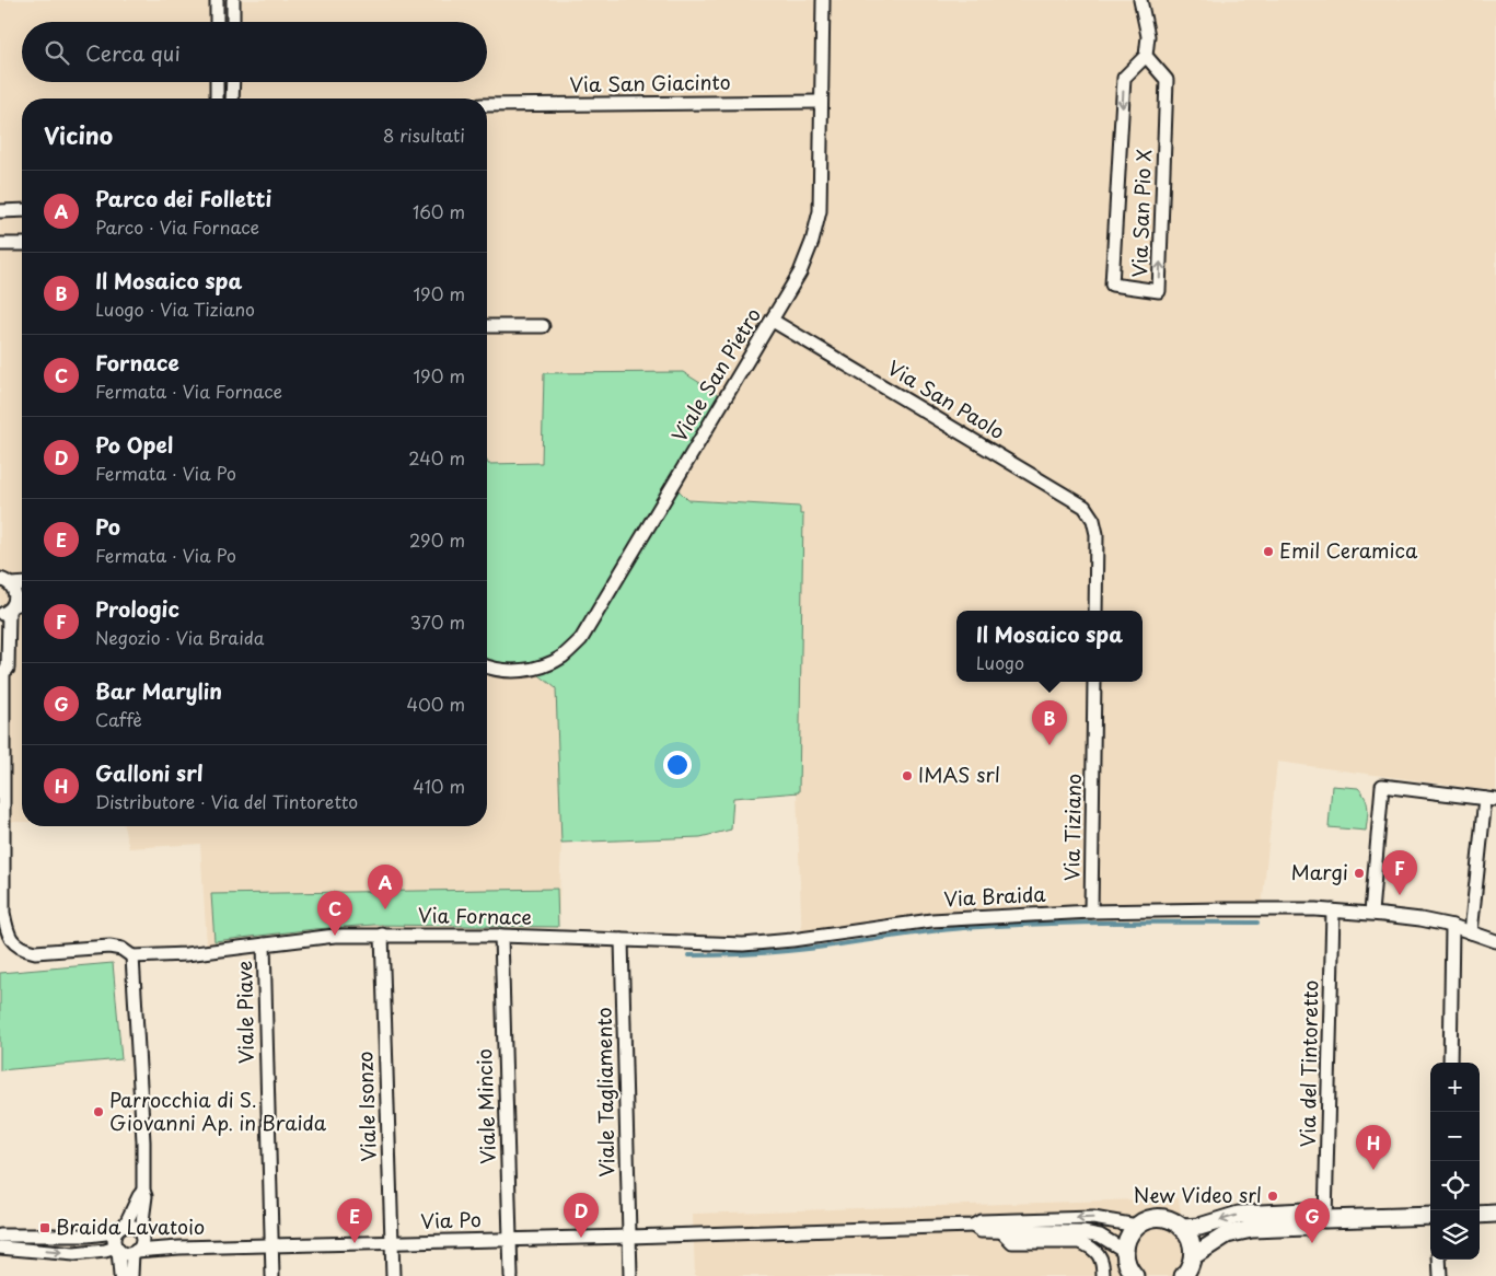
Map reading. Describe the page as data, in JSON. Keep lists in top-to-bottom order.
{
  "streets": {
    "street": [
      "Via San Giacinto",
      "Via San Pio X",
      "Viale San Pietro",
      "Via San Paolo",
      "Via Tiziano",
      "Via Braida",
      "Via Fornace",
      "Viale Piave",
      "Via del Tintoretto",
      "Viale Tagliamento",
      "Viale Isonzo",
      "Viale Mincio",
      "Via Po"
    ]
  },
  "crossings": [
    ["Via San Giacinto", "Viale San Pietro"],
    ["Viale San Pietro", "Via San Paolo"],
    ["Via Tiziano", "Via Braida"],
    ["Via Braida", "Via Fornace"],
    ["Via Braida", "Via del Tintoretto"],
    ["Via Braida", "Viale Tagliamento"],
    ["Via Fornace", "Viale Piave"],
    ["Via Fornace", "Viale Tagliamento"],
    ["Via Fornace", "Viale Isonzo"],
    ["Via Fornace", "Viale Mincio"],
    ["Viale Piave", "Via Po"],
    ["Viale Tagliamento", "Via Po"],
    ["Viale Isonzo", "Via Po"],
    ["Viale Mincio", "Via Po"]
  ],
  "places": {
    "other": [
      "Emil Ceramica",
      "IMAS srl",
      "Margi",
      "Parrocchia di S. Giovanni Ap. in Braida",
      "New Video srl"
    ],
    "transit": ["Braida Lavatoio"]
  },
  "page": {
    "search": "Cerca qui",
    "heading": ["Vicino", "8 risultati"],
    "list": [
      {
        "mark": "A",
        "name": "Parco dei Folletti",
        "note": "Parco · Via Fornace",
        "value": "160 m"
      },
      {
        "mark": "B",
        "name": "Il Mosaico spa",
        "note": "Luogo · Via Tiziano",
        "value": "190 m"
      },
      {
        "mark": "C",
        "name": "Fornace",
        "note": "Fermata · Via Fornace",
        "value": "190 m"
      },
      {
        "mark": "D",
        "name": "Po Opel",
        "note": "Fermata · Via Po",
        "value": "240 m"
      },
      {
        "mark": "E",
        "name": "Po",
        "note": "Fermata · Via Po",
        "value": "290 m"
      },
      {
        "mark": "F",
        "name": "Prologic",
        "note": "Negozio · Via Braida",
        "value": "370 m"
      },
      {
        "mark": "G",
        "name": "Bar Marylin",
        "note": "Caffè",
        "value": "400 m"
      },
      {
        "mark": "H",
        "name": "Galloni srl",
        "note": "Distributore · Via del Tintoretto",
        "value": "410 m"
      }
    ],
    "popup": ["Il Mosaico spa", "Luogo"],
    "pins": [
      "B",
      "F",
      "A",
      "C",
      "H",
      "D",
      "E",
      "G"
    ],
    "map_buttons": ["+", "−"]
  }
}
